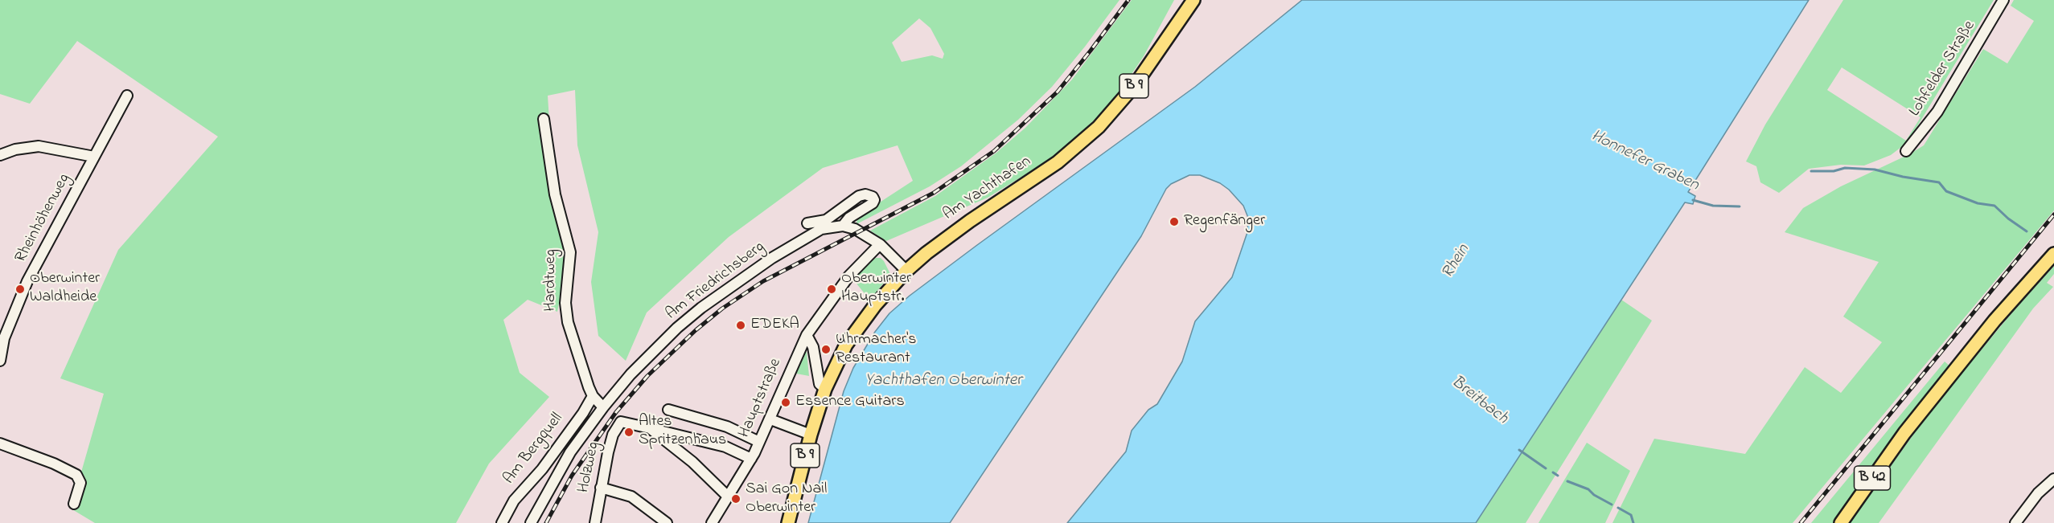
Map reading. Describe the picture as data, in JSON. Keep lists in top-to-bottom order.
{
  "streets": {
    "main road": ["B 9", "Am Yachthafen", "B 42"],
    "street": [
      "Lohfelder Straße",
      "Rheinhöhenweg",
      "Hardtweg",
      "Am Friedrichsberg",
      "Hauptstraße",
      "Am Bergquell",
      "Holzweg"
    ]
  },
  "crossings": [
    ["Hardtweg", "Am Friedrichsberg"],
    ["Hardtweg", "Am Bergquell"]
  ],
  "water": [
    "Honnefer Graben",
    "Rhein",
    "Yachthafen Oberwinter",
    "Breitbach"
  ],
  "places": [
    "Regenfänger",
    "Oberwinter Waldheide",
    "Oberwinter Hauptstr.",
    "EDEKA",
    "Uhrmacher's Restaurant",
    "Essence Guitars",
    "Altes Spritzenhaus",
    "Sai Gon Nail Oberwinter"
  ]
}
